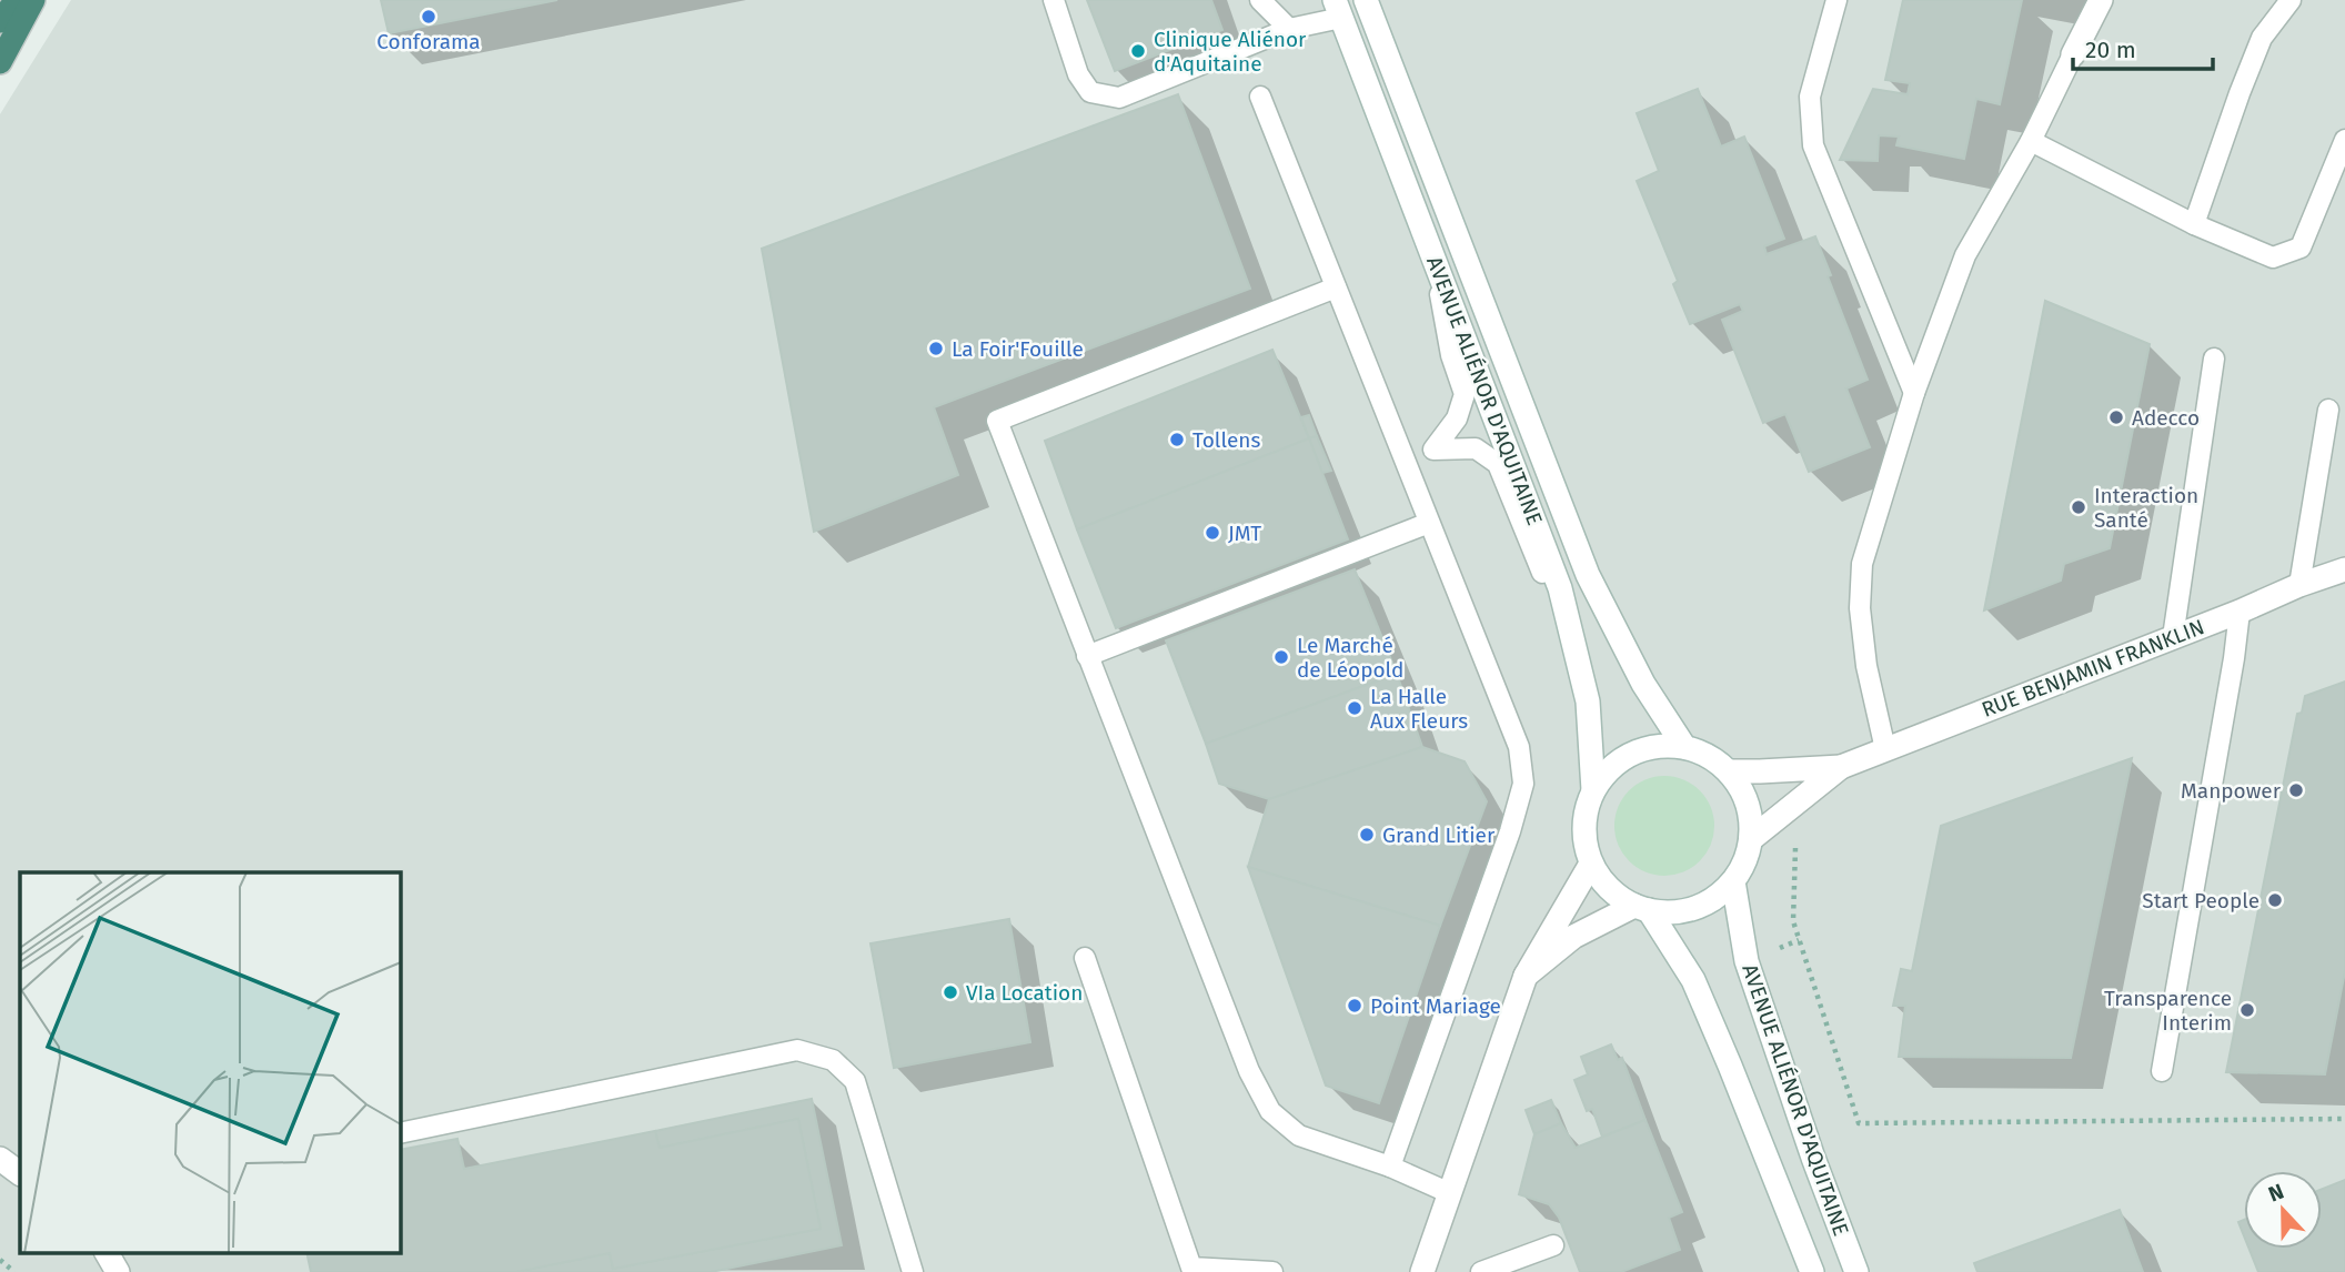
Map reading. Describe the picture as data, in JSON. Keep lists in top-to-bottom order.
{
  "streets": {
    "main road": ["AVENUE ALIÉNOR D'AQUITAINE", "RUE BENJAMIN FRANKLIN"]
  },
  "crossings": [
    ["AVENUE ALIÉNOR D'AQUITAINE", "RUE BENJAMIN FRANKLIN"]
  ],
  "places": [
    "Conforama",
    "Clinique Aliénor d'Aquitaine",
    "La Foir'Fouille",
    "Adecco",
    "Tollens",
    "Interaction Santé",
    "JMT",
    "Le Marché de Léopold",
    "La Halle Aux Fleurs",
    "Manpower",
    "Grand Litier",
    "Start People",
    "VIa Location",
    "Point Mariage",
    "Transparence Interim"
  ],
  "scale_bar": "20 m",
  "north": "top"
}
